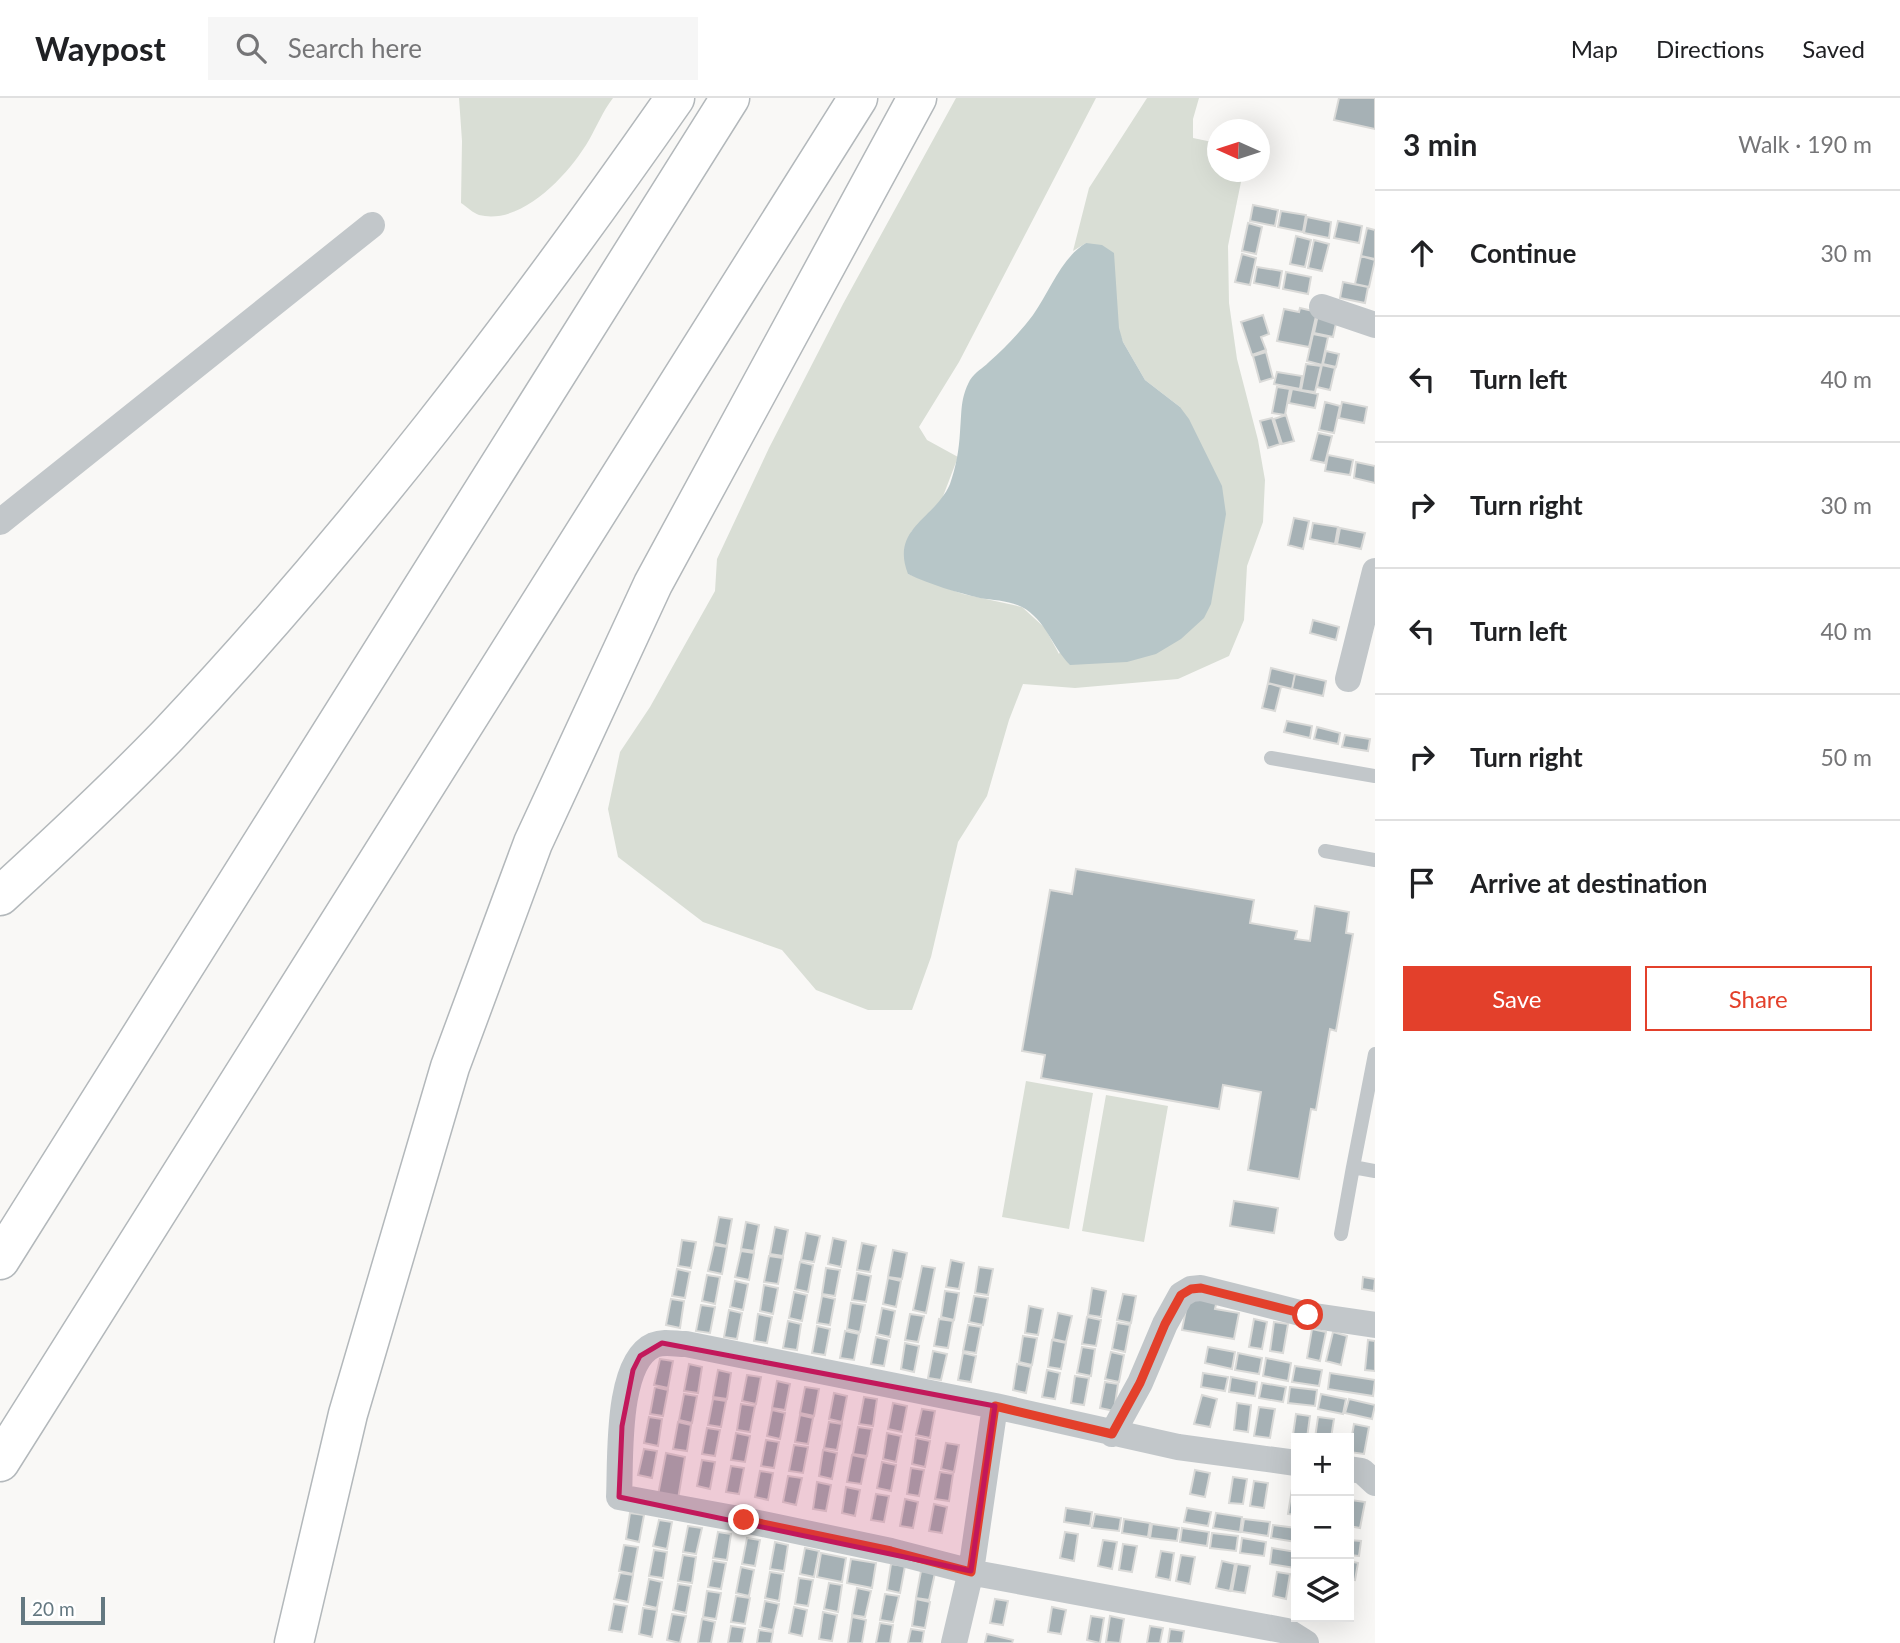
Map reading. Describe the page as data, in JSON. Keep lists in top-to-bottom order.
{
  "scale_bar": "20 m",
  "north": "left",
  "page": {
    "header": "Waypost",
    "search": "Search here",
    "nav": ["Map", "Directions", "Saved"],
    "heading": ["3 min", "Walk · 190 m"],
    "list": [
      ["Continue", "30 m"],
      ["Turn left", "40 m"],
      ["Turn right", "30 m"],
      ["Turn left", "40 m"],
      ["Turn right", "50 m"],
      "Arrive at destination"
    ],
    "buttons": ["Save", "Share"],
    "map_buttons": ["+", "−"],
    "scale": "20 m"
  }
}
